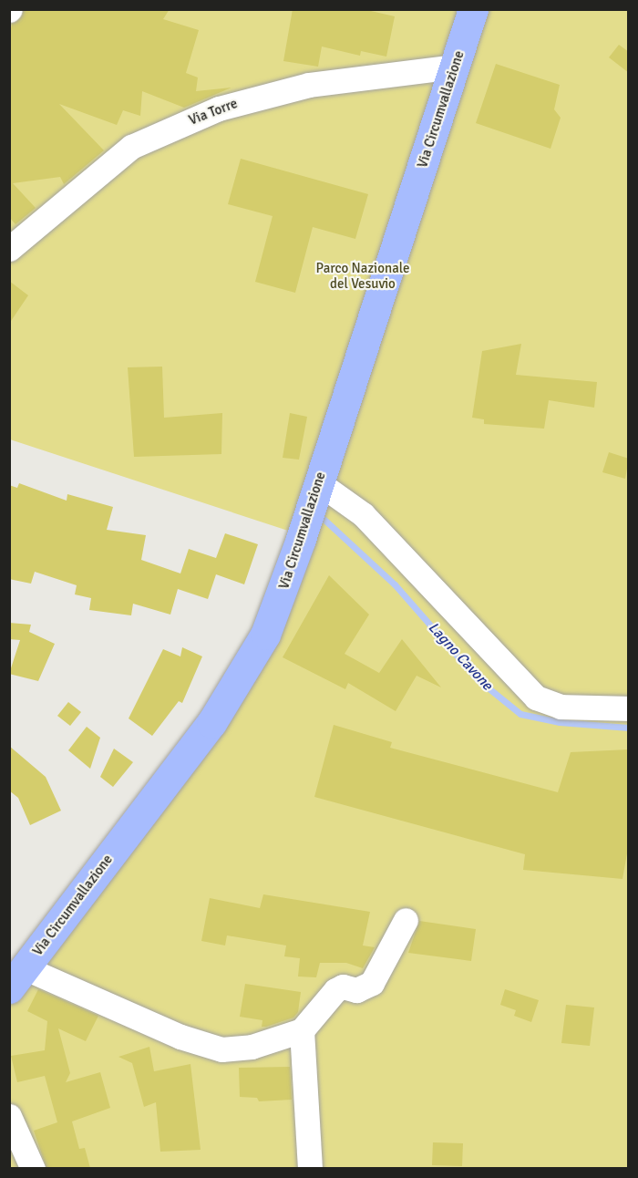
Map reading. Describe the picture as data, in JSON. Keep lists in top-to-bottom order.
{
  "streets": {
    "main road": ["Via Circumvallazione"],
    "street": ["Via Torre"]
  },
  "crossings": [
    ["Via Circumvallazione", "Via Torre"]
  ],
  "water": ["Lagno Cavone"],
  "parks": ["Parco Nazionale del Vesuvio"]
}
